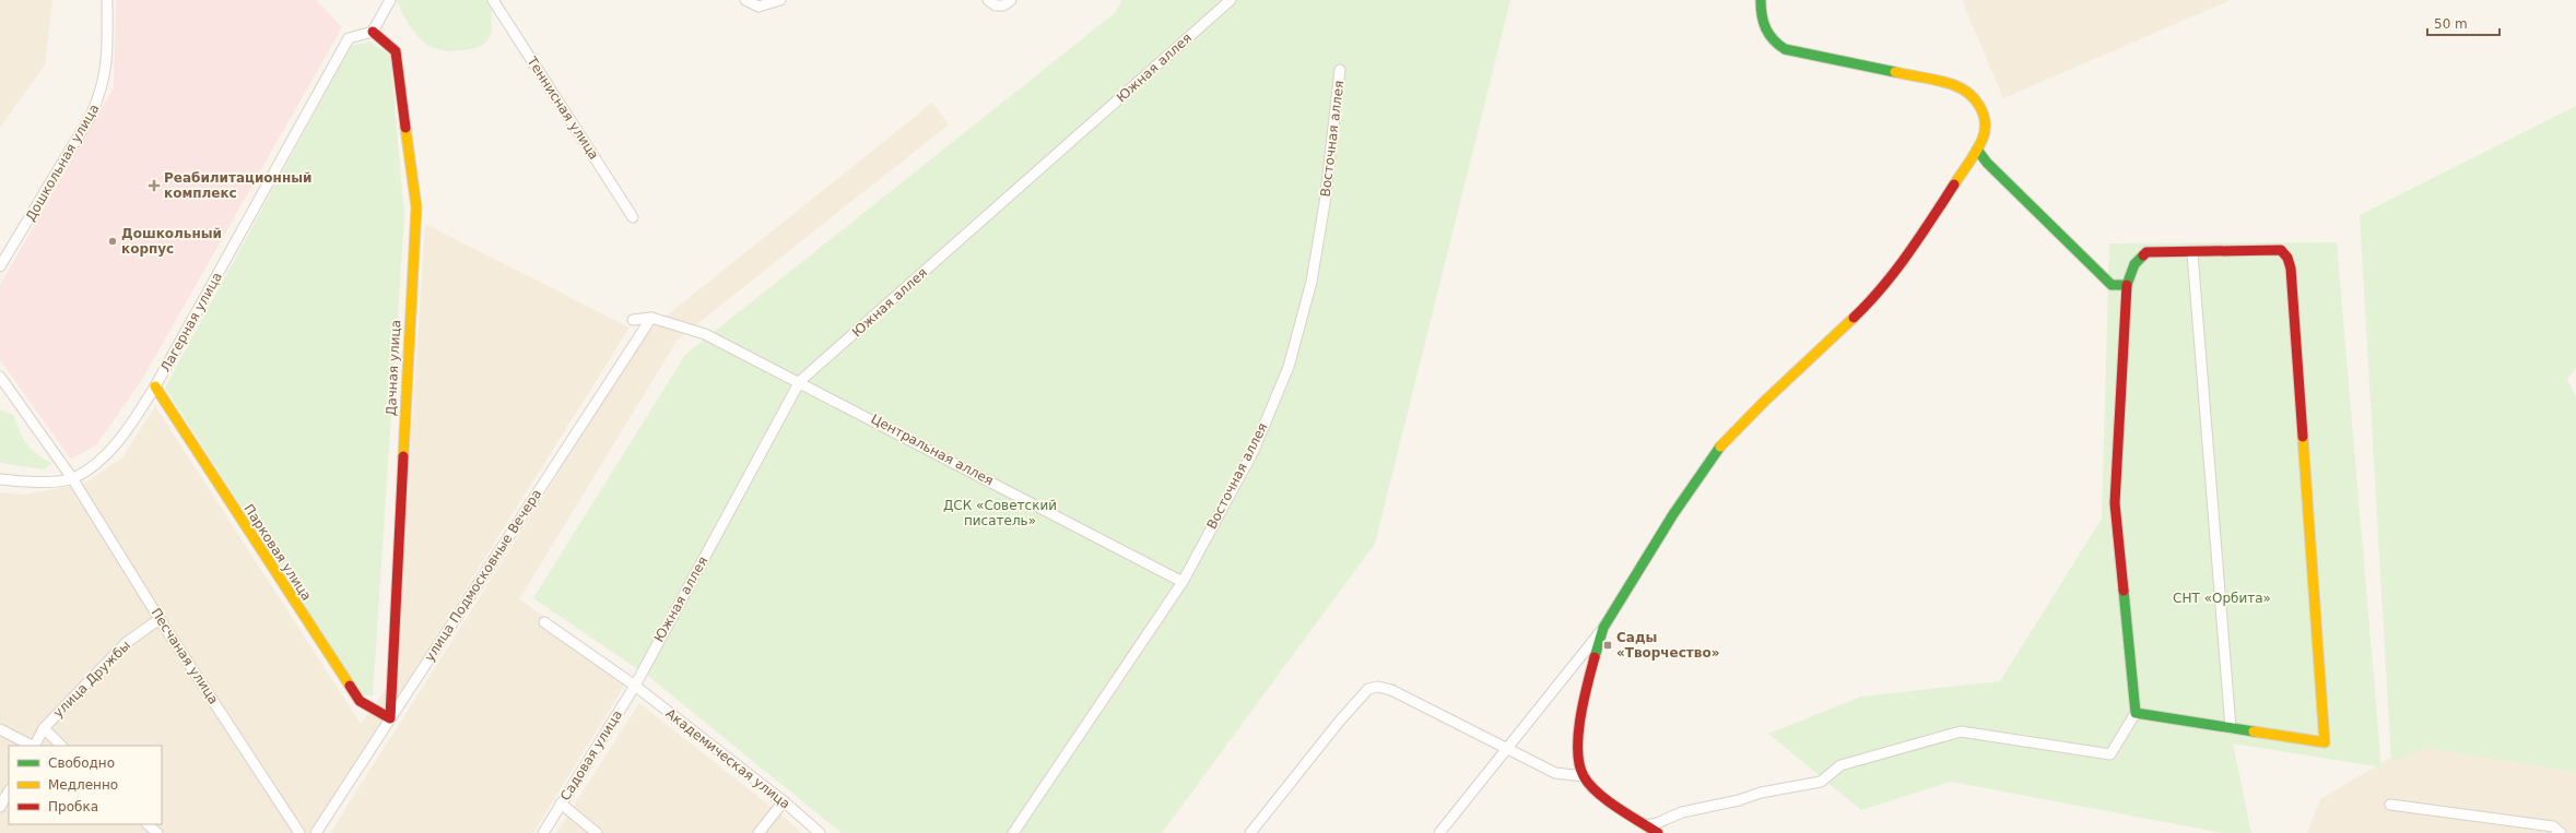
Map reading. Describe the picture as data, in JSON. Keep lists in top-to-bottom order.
{
  "streets": {
    "street": [
      "Южная аллея",
      "Теннисная улица",
      "Восточная аллея",
      "Дошкольная улица",
      "Лагерная улица",
      "Дачная улица",
      "Центральная аллея",
      "Парковая улица",
      "улица Подмосковные Вечера",
      "Песчаная улица",
      "улица Дружбы",
      "Садовая улица",
      "Академическая улица"
    ]
  },
  "crossings": [
    ["Южная аллея", "Центральная аллея"],
    ["Южная аллея", "Садовая улица"],
    ["Южная аллея", "Академическая улица"],
    ["Восточная аллея", "Центральная аллея"],
    ["Лагерная улица", "Дачная улица"],
    ["Лагерная улица", "Парковая улица"],
    ["Лагерная улица", "Песчаная улица"],
    ["Дачная улица", "Парковая улица"],
    ["Дачная улица", "улица Подмосковные Вечера"],
    ["Центральная аллея", "улица Подмосковные Вечера"],
    ["Парковая улица", "улица Подмосковные Вечера"],
    ["Песчаная улица", "улица Дружбы"],
    ["Садовая улица", "Академическая улица"]
  ],
  "parks": ["ДСК «Советский писатель»", "СНТ «Орбита»"],
  "places": {
    "health": ["Реабилитационный комплекс"],
    "other": ["Дошкольный корпус"],
    "transit": ["Сады «Творчество»"]
  },
  "legend": ["Свободно", "Медленно", "Пробка"],
  "scale_bar": "50 m"
}
